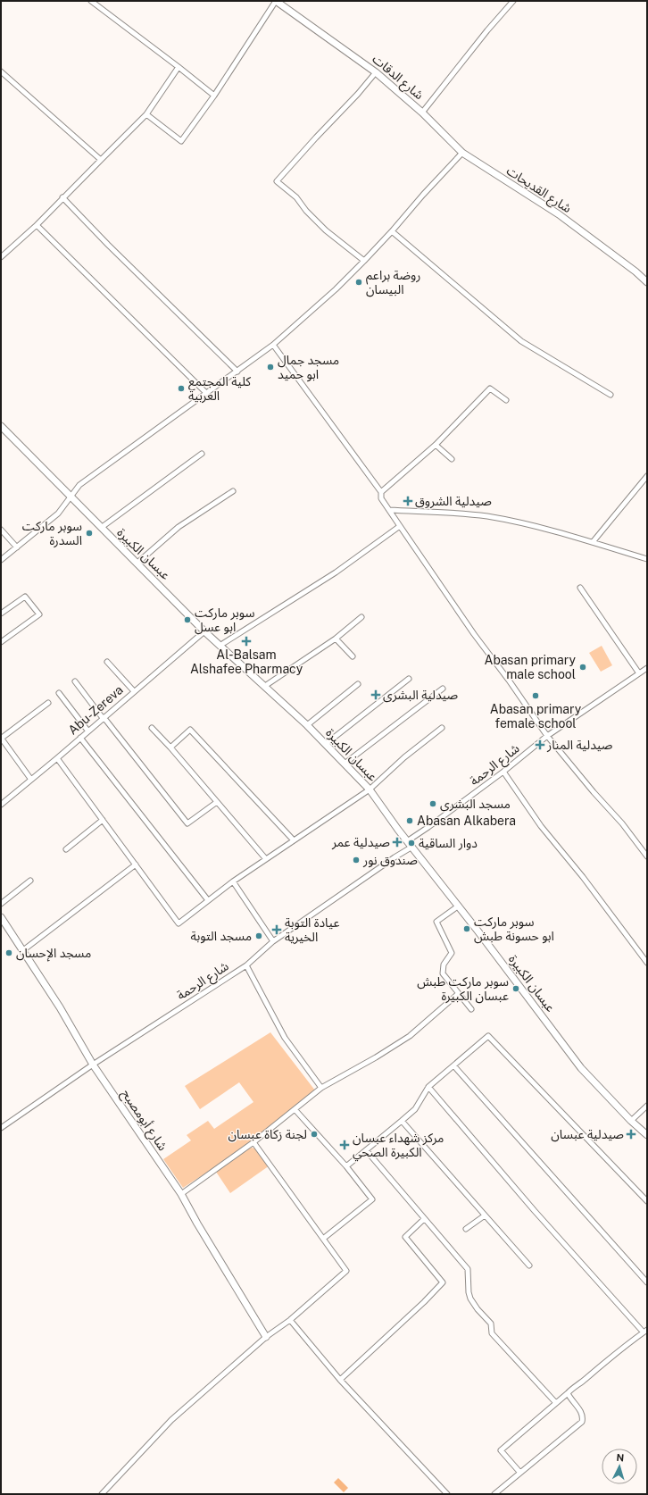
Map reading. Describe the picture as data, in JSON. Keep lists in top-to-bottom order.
{
  "streets": {
    "main road": [
      "شارع الدقات",
      "شارع القديحات",
      "عبسان الكبيرة",
      "شارع أبومصبح"
    ],
    "street": ["Abu-Zereva", "شارع الرحمة"]
  },
  "crossings": [
    ["شارع الدقات", "شارع القديحات"],
    ["عبسان الكبيرة", "Abu-Zereva"],
    ["عبسان الكبيرة", "شارع الرحمة"],
    ["شارع الرحمة", "شارع أبومصبح"]
  ],
  "places": {
    "other": [
      "روضة براعم البيسان",
      "مسجد جمال ابو حميد",
      "كلية المجتمع العربية",
      "سوبر ماركت السدرة",
      "سوبر ماركت ابو عسل",
      "Abasan primary male school",
      "Abasan primary female school",
      "مسجد البشرى",
      "Abasan Alkabera",
      "دوار الساقية",
      "صندوق نور",
      "سوبر ماركت ابو حسونة طبش",
      "مسجد التوبة",
      "مسجد الإحسان",
      "سوبر ماركت طبش عبسان الكبيرة",
      "لجنة زكاة عبسان"
    ],
    "health": [
      "صيدلية الشروق",
      "Al-Balsam Alshafee Pharmacy",
      "صيدلية البشرى",
      "صيدلية المنار",
      "صيدلية عمر",
      "عيادة التوبة الخيرية",
      "صيدلية عبسان",
      "مركز شهداء عبسان الكبيرة الصحي"
    ]
  },
  "north": "top"
}
